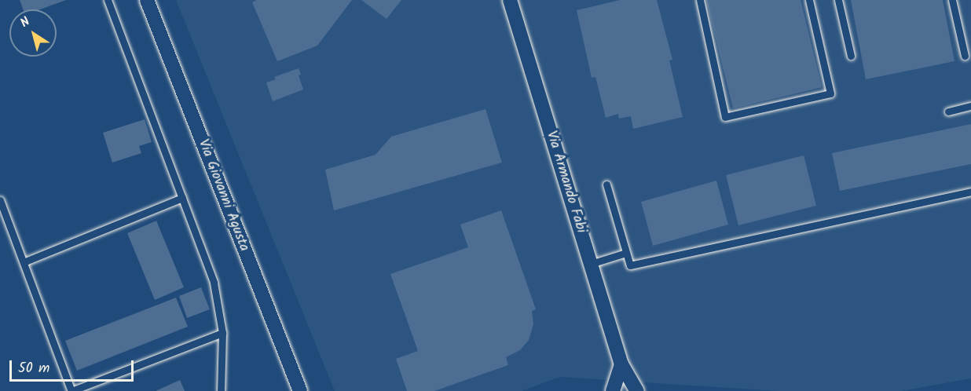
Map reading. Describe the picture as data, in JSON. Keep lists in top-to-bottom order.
{
  "streets": {
    "street": ["Via Armando Fabi", "Via Giovanni Agusta"]
  },
  "scale_bar": "50 m",
  "north": "top left"
}
